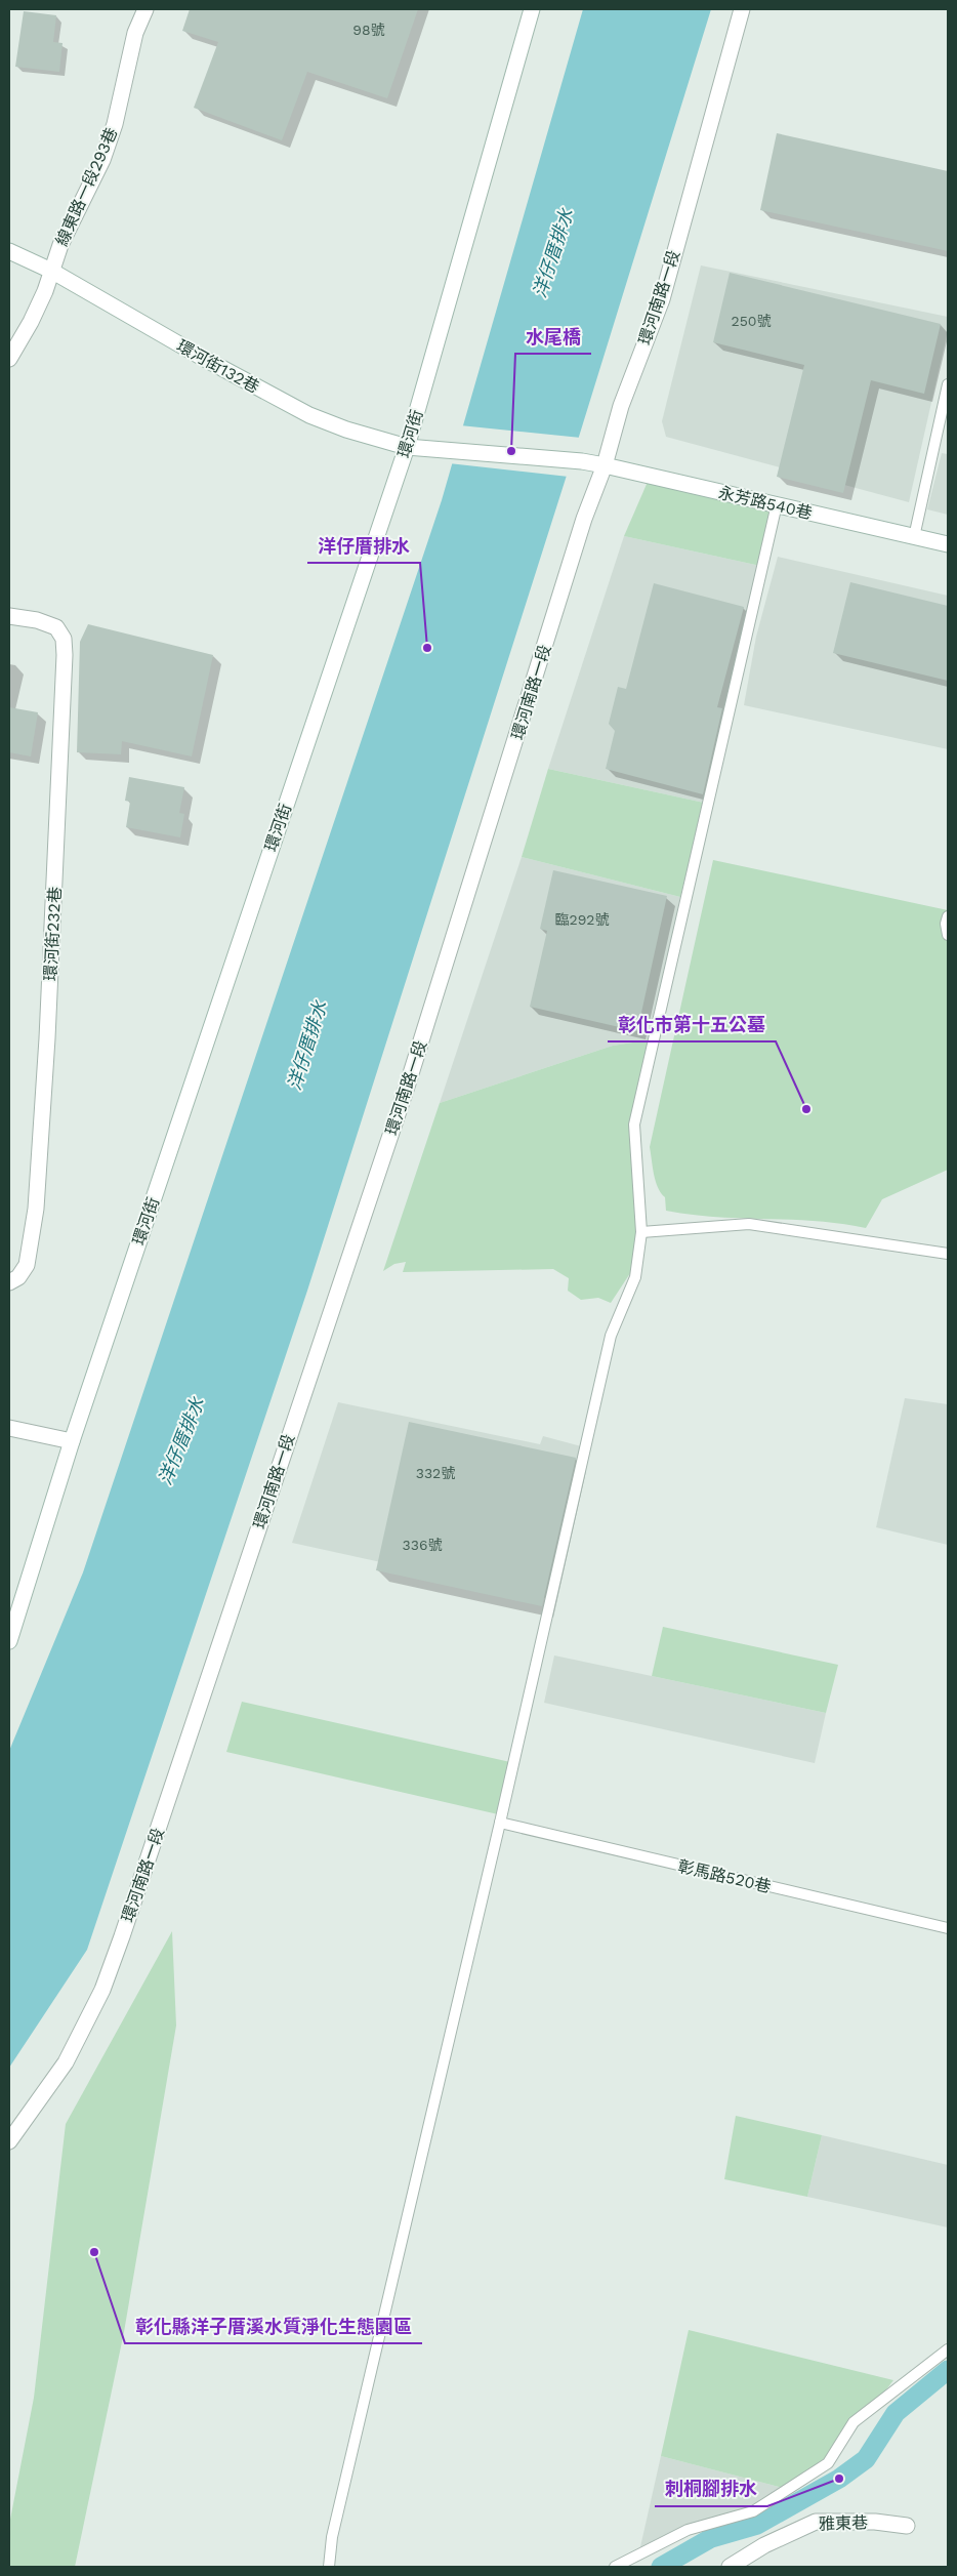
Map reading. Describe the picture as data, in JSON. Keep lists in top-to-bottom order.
{
  "streets": {
    "street": [
      "線東路一段293巷",
      "環河南路一段",
      "環河街132巷",
      "環河街",
      "永芳路540巷",
      "環河街232巷",
      "雅東巷"
    ],
    "lane": ["彰馬路520巷"]
  },
  "crossings": [
    ["線東路一段293巷", "環河街132巷"],
    ["環河南路一段", "永芳路540巷"],
    ["環河街132巷", "環河街"],
    ["環河街132巷", "永芳路540巷"]
  ],
  "water": ["洋仔厝排水"],
  "places": [
    "水尾橋",
    "洋仔厝排水",
    "彰化市第十五公墓",
    "彰化縣洋子厝溪水質淨化生態園區",
    "刺桐腳排水"
  ],
  "house_numbers": [
    "98號",
    "250號",
    "臨292號",
    "332號",
    "336號"
  ]
}
